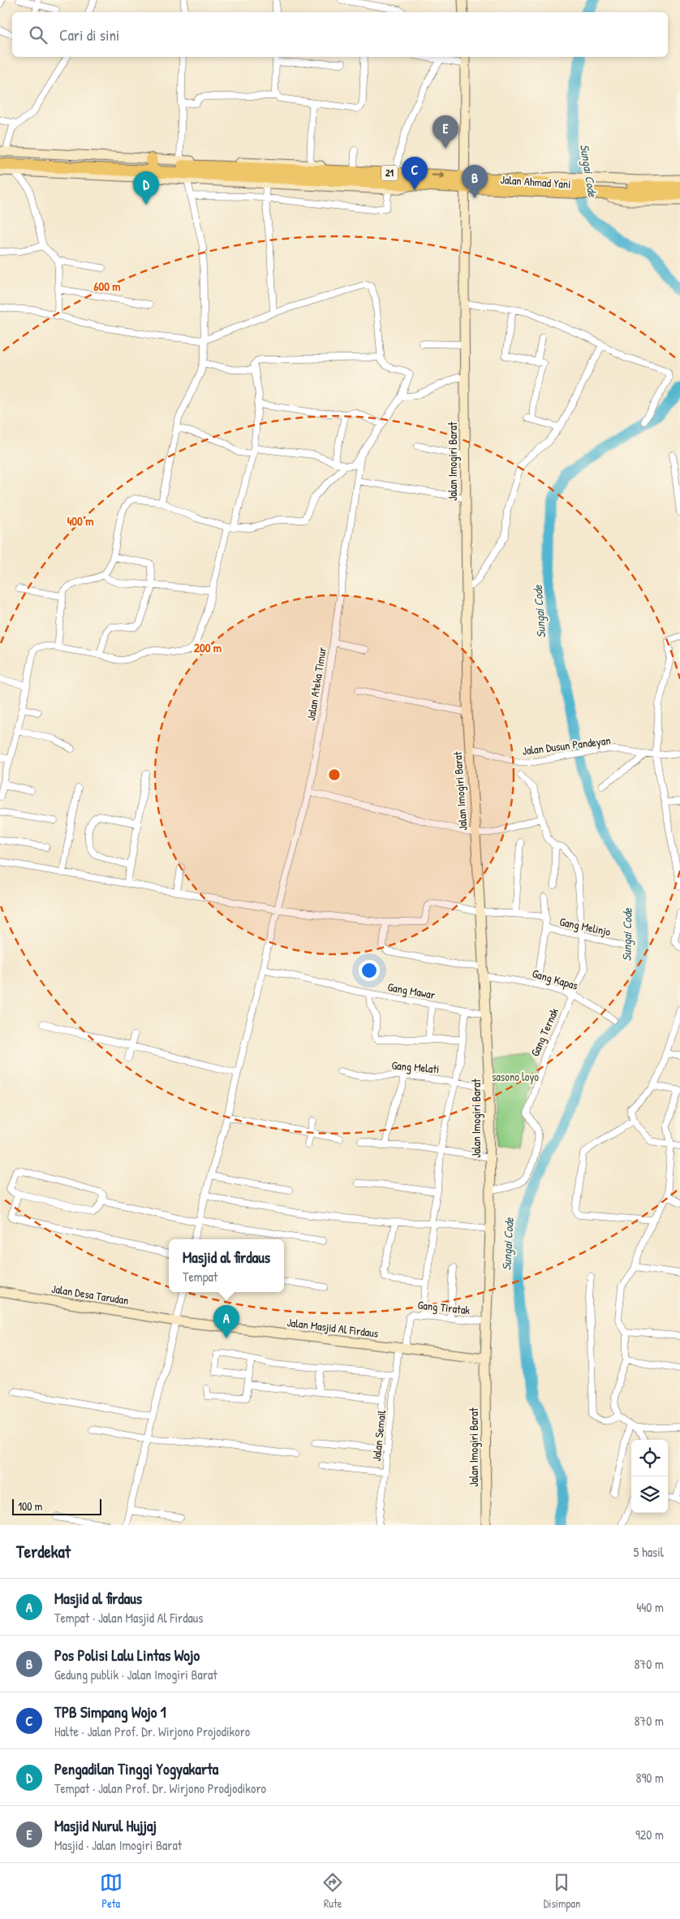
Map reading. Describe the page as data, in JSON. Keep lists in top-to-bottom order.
{
  "streets": {
    "highway": ["21", "Jalan Ahmad Yani"],
    "main road": ["Jalan Imogiri Barat", "Jalan Desa Tarudan", "Jalan Masjid Al Firdaus"],
    "street": [
      "Jalan Ateka Timur",
      "Jalan Dusun Pandeyan",
      "Gang Melinjo",
      "Gang Kapas",
      "Gang Mawar",
      "Gang Ternak",
      "Gang Melati",
      "Gang Tiratak",
      "Jalan Semail"
    ]
  },
  "crossings": [
    ["21", "Jalan Ahmad Yani"],
    ["21", "Jalan Imogiri Barat"],
    ["Jalan Ahmad Yani", "Jalan Imogiri Barat"],
    ["Jalan Imogiri Barat", "Jalan Dusun Pandeyan"],
    ["Jalan Imogiri Barat", "Gang Melinjo"],
    ["Jalan Imogiri Barat", "Gang Kapas"],
    ["Jalan Imogiri Barat", "Gang Mawar"],
    ["Jalan Imogiri Barat", "Gang Ternak"],
    ["Jalan Imogiri Barat", "Gang Melati"],
    ["Jalan Imogiri Barat", "Gang Tiratak"],
    ["Jalan Imogiri Barat", "Jalan Masjid Al Firdaus"],
    ["Jalan Ateka Timur", "Gang Mawar"],
    ["Gang Melinjo", "Gang Kapas"],
    ["Gang Melinjo", "Gang Ternak"],
    ["Gang Kapas", "Gang Ternak"],
    ["Jalan Desa Tarudan", "Jalan Masjid Al Firdaus"],
    ["Gang Tiratak", "Jalan Masjid Al Firdaus"],
    ["Gang Tiratak", "Jalan Semail"],
    ["Jalan Masjid Al Firdaus", "Jalan Semail"]
  ],
  "water": ["Sungai Code"],
  "parks": ["sasono loyo"],
  "scale_bar": "100 m",
  "page": {
    "search": "Cari di sini",
    "pins": [
      "E",
      "C",
      "B",
      "D",
      "A"
    ],
    "popup": ["Masjid al firdaus", "Tempat"],
    "scale": "100 m",
    "heading": ["Terdekat", "5 hasil"],
    "list": [
      {
        "mark": "A",
        "name": "Masjid al firdaus",
        "note": "Tempat · Jalan Masjid Al Firdaus",
        "value": "440 m"
      },
      {
        "mark": "B",
        "name": "Pos Polisi Lalu Lintas Wojo",
        "note": "Gedung publik · Jalan Imogiri Barat",
        "value": "870 m"
      },
      {
        "mark": "C",
        "name": "TPB Simpang Wojo 1",
        "note": "Halte · Jalan Prof. Dr. Wirjono Projodikoro",
        "value": "870 m"
      },
      {
        "mark": "D",
        "name": "Pengadilan Tinggi Yogyakarta",
        "note": "Tempat · Jalan Prof. Dr. Wirjono Prodjodikoro",
        "value": "890 m"
      },
      {
        "mark": "E",
        "name": "Masjid Nurul Hujjaj",
        "note": "Masjid · Jalan Imogiri Barat",
        "value": "920 m"
      }
    ],
    "nav": ["Peta", "Rute", "Disimpan"]
  },
  "rings": ["600 m", "400 m", "200 m"]
}
